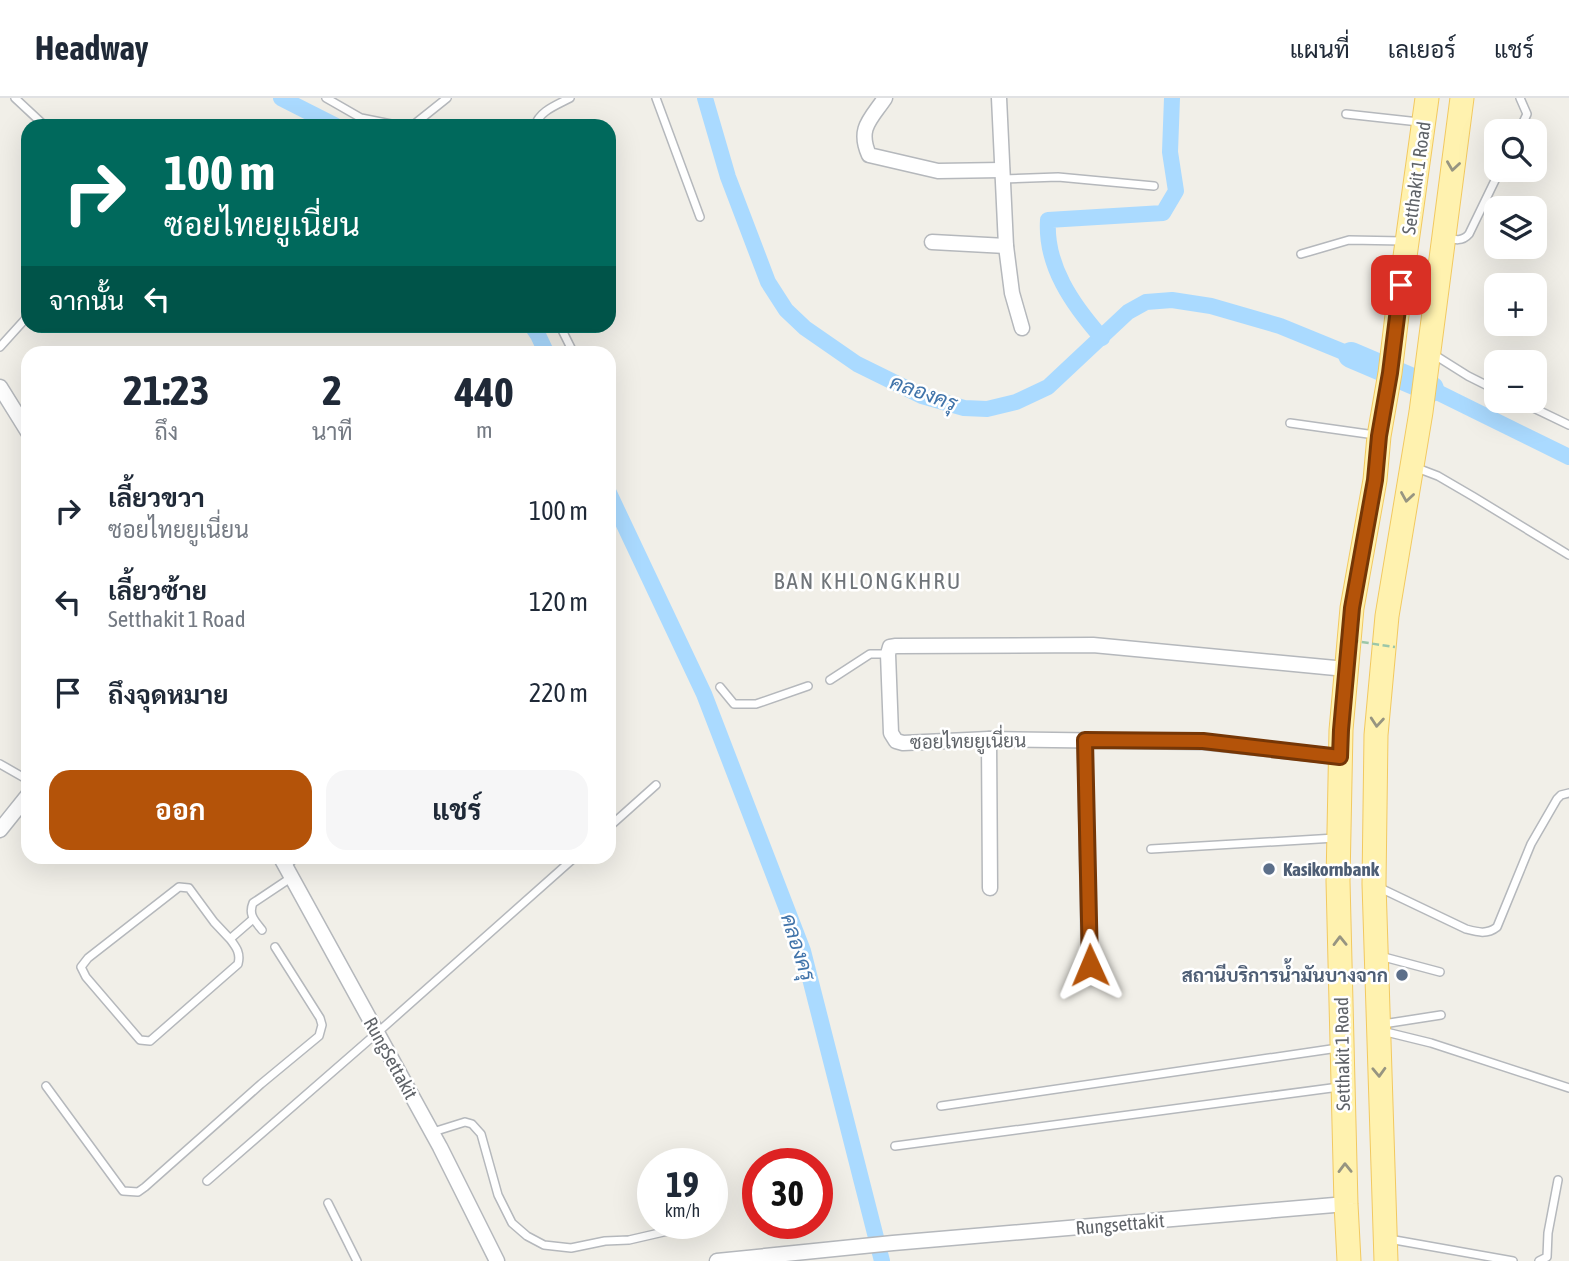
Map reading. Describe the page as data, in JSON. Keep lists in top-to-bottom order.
{
  "streets": {
    "main road": ["Setthakit 1 Road"],
    "street": ["ซอยไทยยูเนี่ยน", "RungSettakit", "Rungsettakit"]
  },
  "crossings": [
    ["Setthakit 1 Road", "ซอยไทยยูเนี่ยน"],
    ["Setthakit 1 Road", "Rungsettakit"]
  ],
  "districts": ["BAN KHLONGKHRU"],
  "water": ["คลองครุ"],
  "places": ["Kasikornbank", "สถานีบริการน้ำมันบางจาก"],
  "page": {
    "header": "Headway",
    "nav": ["แผนที่", "เลเยอร์", "แชร์"],
    "map_buttons": ["+", "−"],
    "turn": ["100 m", "ซอยไทยยูเนี่ยน"],
    "then": "จากนั้น",
    "eta": [
      "21:23",
      "ถึง",
      "2",
      "นาที",
      "440",
      "m"
    ],
    "list": [
      {
        "name": "เลี้ยวขวา",
        "note": "ซอยไทยยูเนี่ยน",
        "value": "100 m"
      },
      {
        "name": "เลี้ยวซ้าย",
        "note": "Setthakit 1 Road",
        "value": "120 m"
      },
      {
        "name": "ถึงจุดหมาย",
        "value": "220 m"
      }
    ],
    "buttons": ["ออก", "แชร์"],
    "speed": "19 km/h",
    "limit": "30"
  }
}
